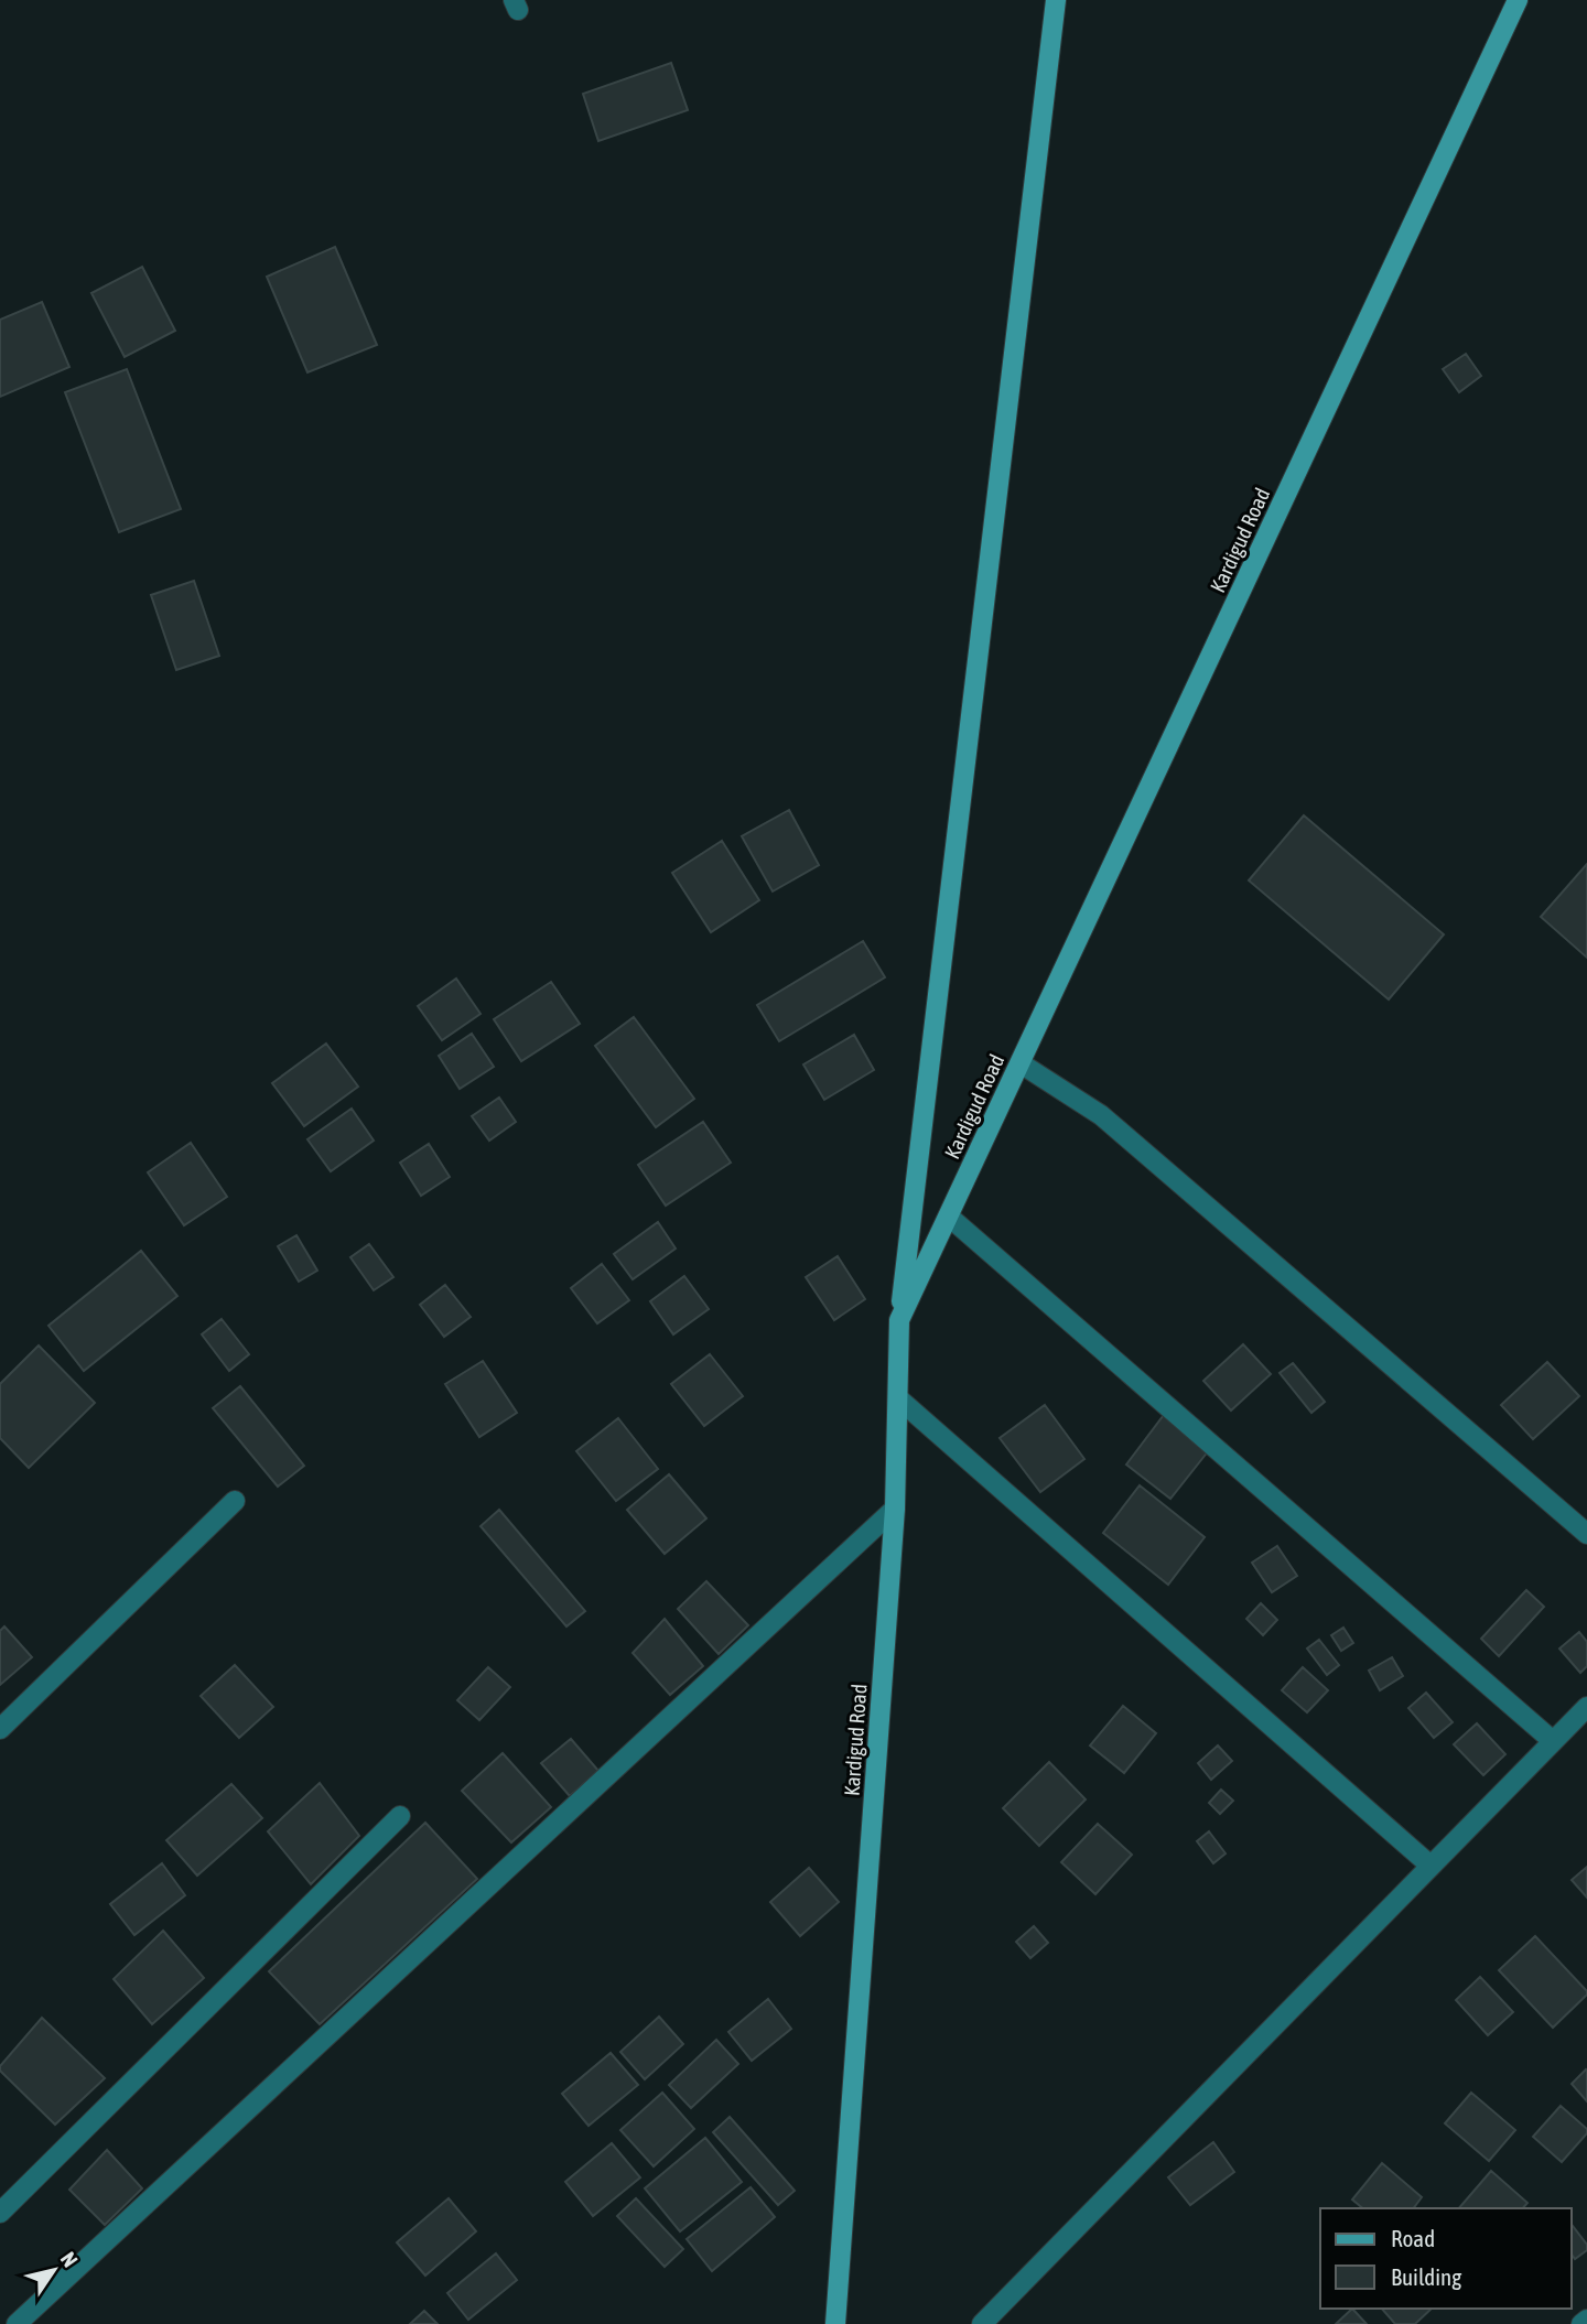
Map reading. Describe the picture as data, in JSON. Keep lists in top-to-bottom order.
{
  "streets": {
    "street": ["Kardigud Road"]
  },
  "legend": ["Road", "Building"],
  "north": "top right"
}
